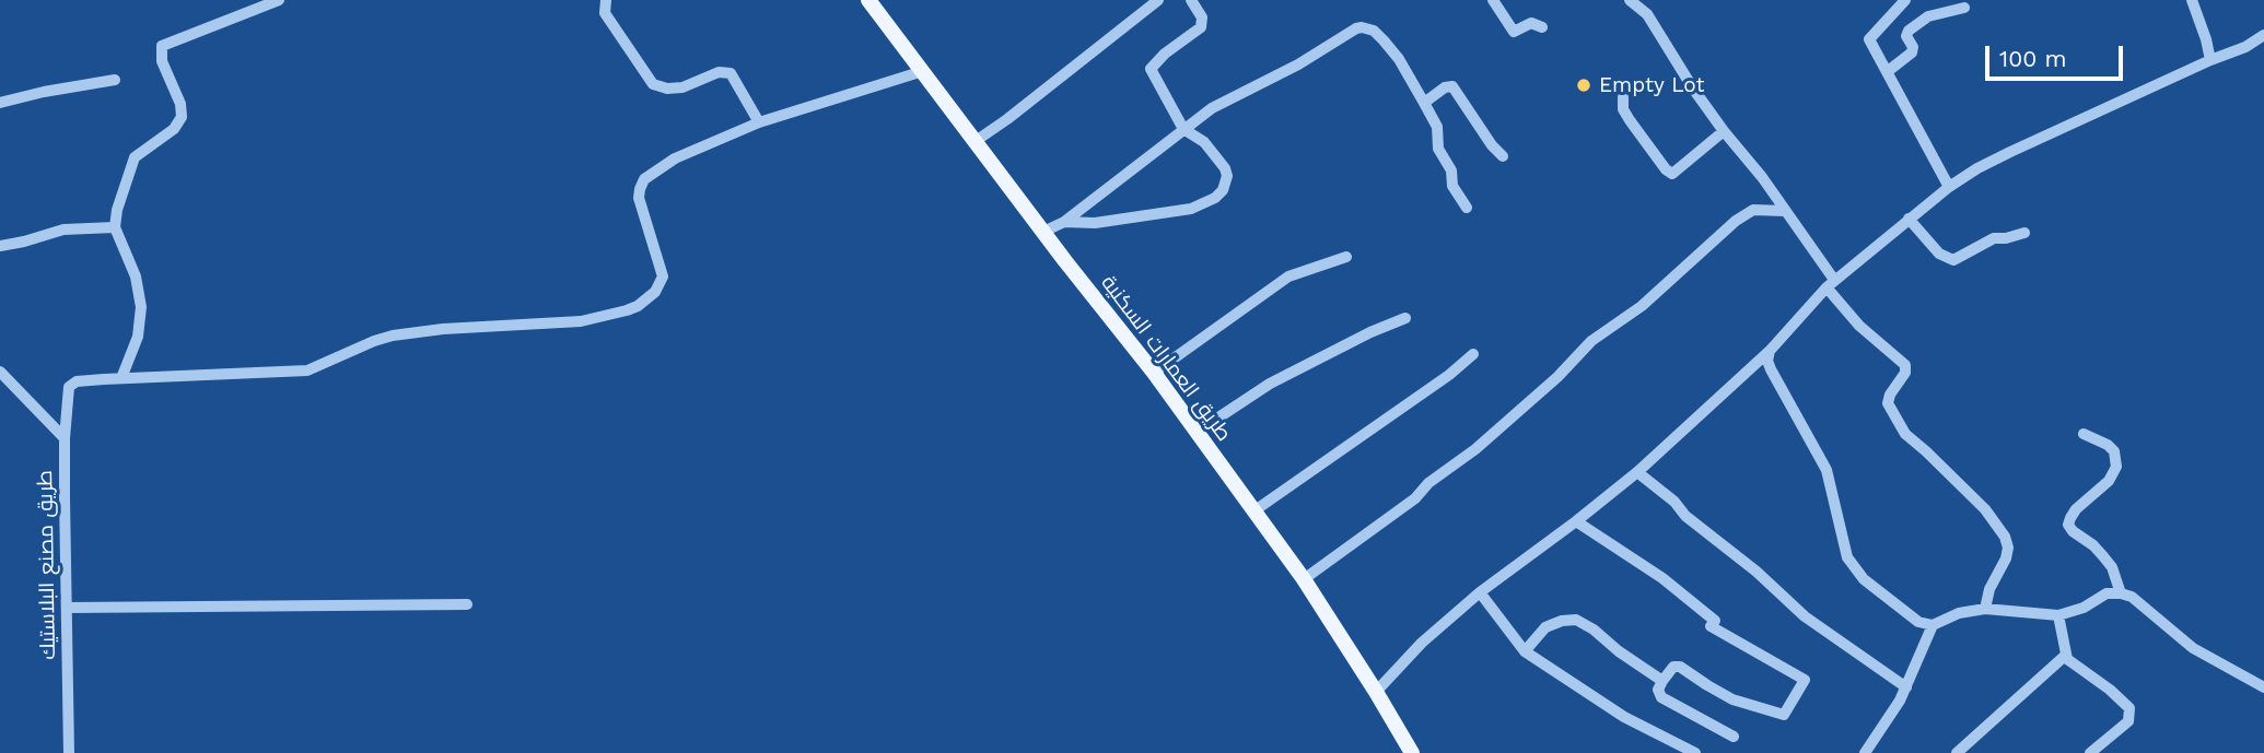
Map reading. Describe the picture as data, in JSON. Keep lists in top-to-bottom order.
{
  "streets": {
    "main road": ["طريق العمارات السكنية"],
    "street": ["طريق مصنع البلاستيك"]
  },
  "places": ["Empty Lot"],
  "scale_bar": "100 m"
}
